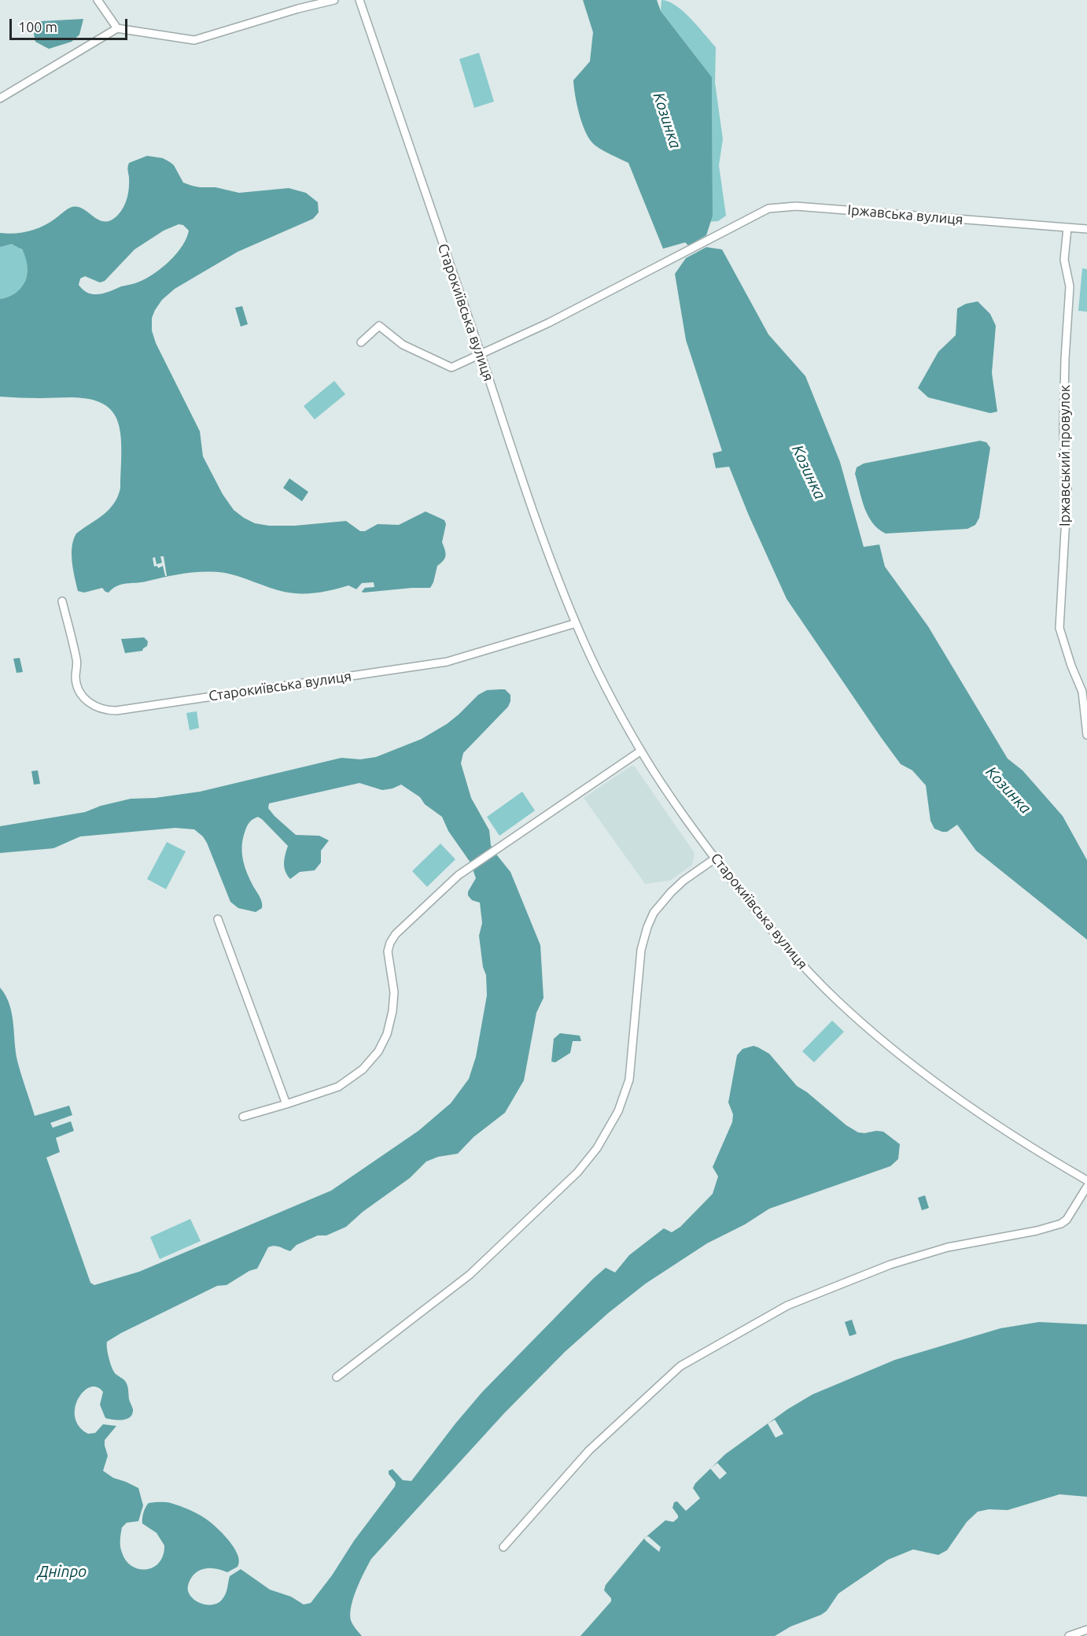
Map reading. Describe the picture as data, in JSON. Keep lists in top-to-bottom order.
{
  "streets": {
    "street": ["Іржавська вулиця", "Старокиївська вулиця", "Іржавський провулок"]
  },
  "crossings": [
    ["Іржавська вулиця", "Старокиївська вулиця"],
    ["Іржавська вулиця", "Іржавський провулок"]
  ],
  "water": ["Козинка", "Дніпро"],
  "scale_bar": "100 m"
}
